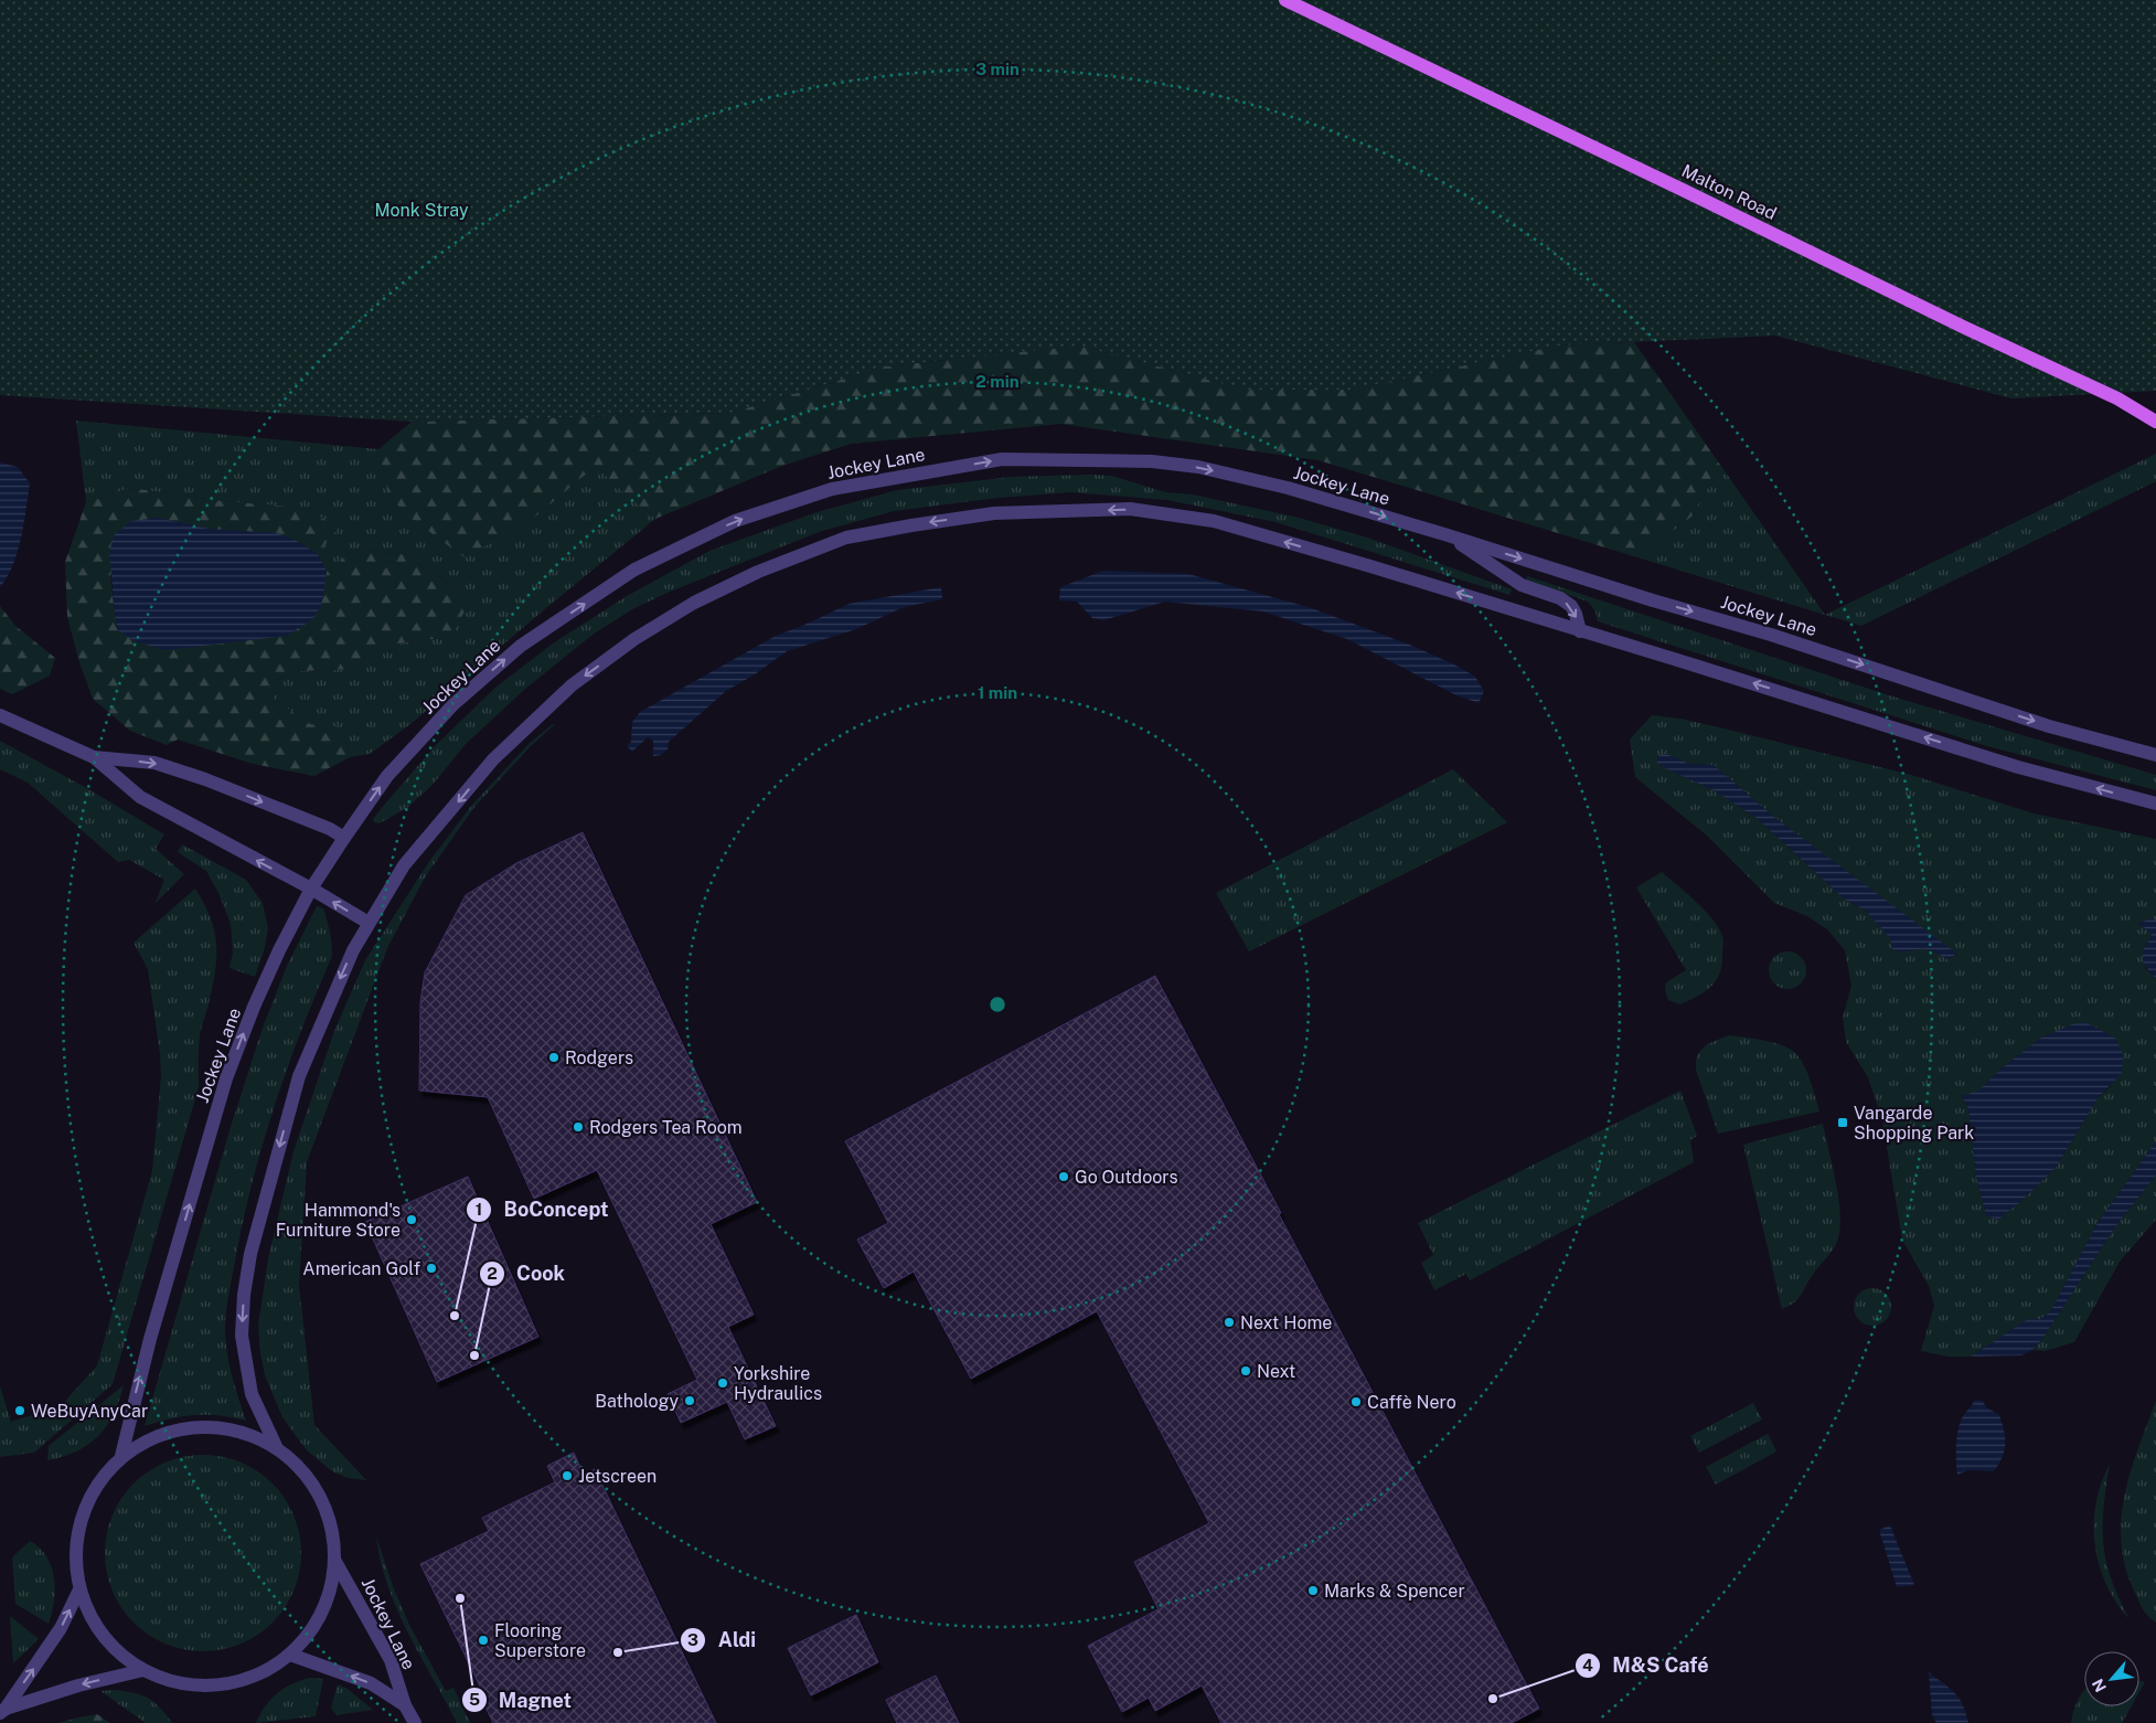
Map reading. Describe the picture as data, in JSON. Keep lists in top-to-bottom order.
{
  "streets": {
    "main road": ["Malton Road"],
    "street": ["Jockey Lane"]
  },
  "parks": ["Monk Stray"],
  "places": {
    "other": [
      "Rodgers",
      "Rodgers Tea Room",
      "Go Outdoors",
      "Hammond's Furniture Store",
      "American Golf",
      "BoConcept",
      "Next Home",
      "Cook",
      "Next",
      "Yorkshire Hydraulics",
      "Bathology",
      "Caffè Nero",
      "WeBuyAnyCar",
      "Jetscreen",
      "Marks & Spencer",
      "Magnet",
      "Flooring Superstore",
      "Aldi",
      "M&S Café"
    ],
    "transit": ["Vangarde Shopping Park"]
  },
  "north": "bottom left",
  "rings": ["3 min", "2 min", "1 min"]
}
